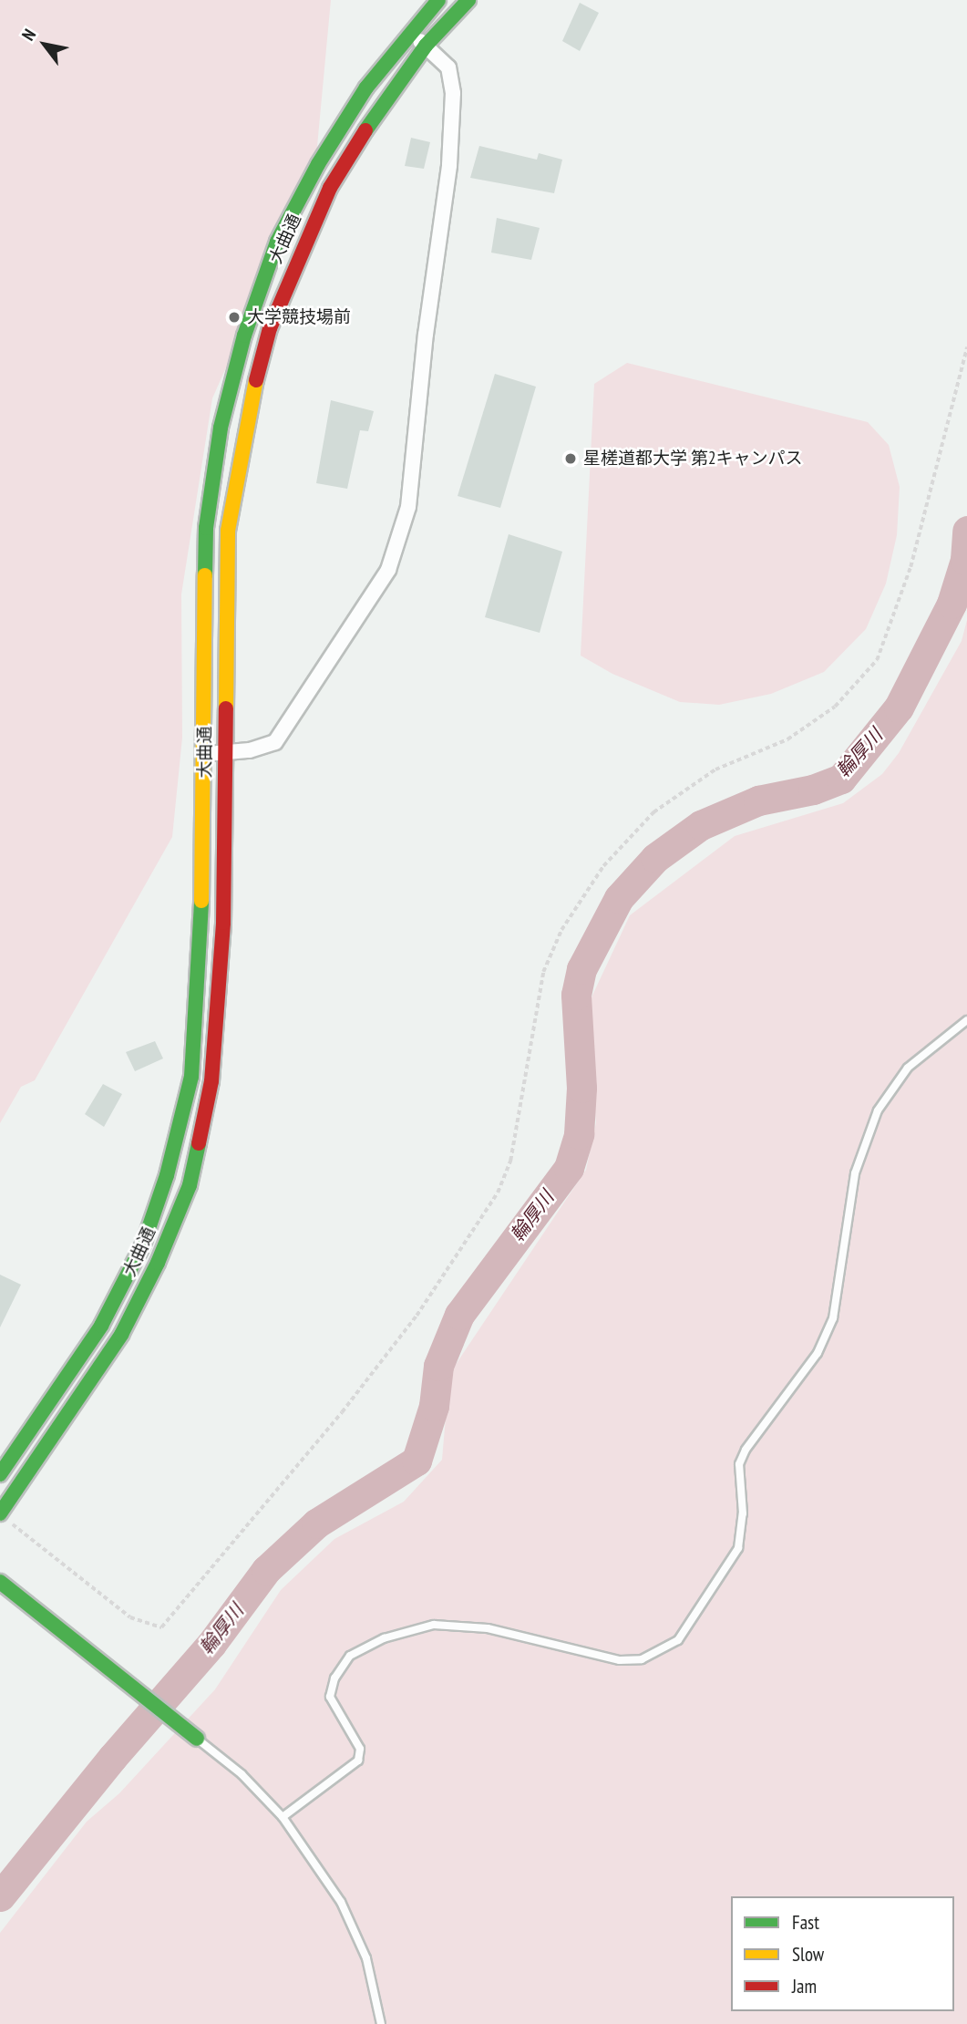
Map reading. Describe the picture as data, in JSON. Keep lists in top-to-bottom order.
{
  "streets": {
    "main road": ["大曲通"]
  },
  "water": ["輪厚川"],
  "places": ["大学競技場前", "星槎道都大学 第2キャンパス"],
  "legend": ["Fast", "Slow", "Jam"],
  "north": "top left"
}
